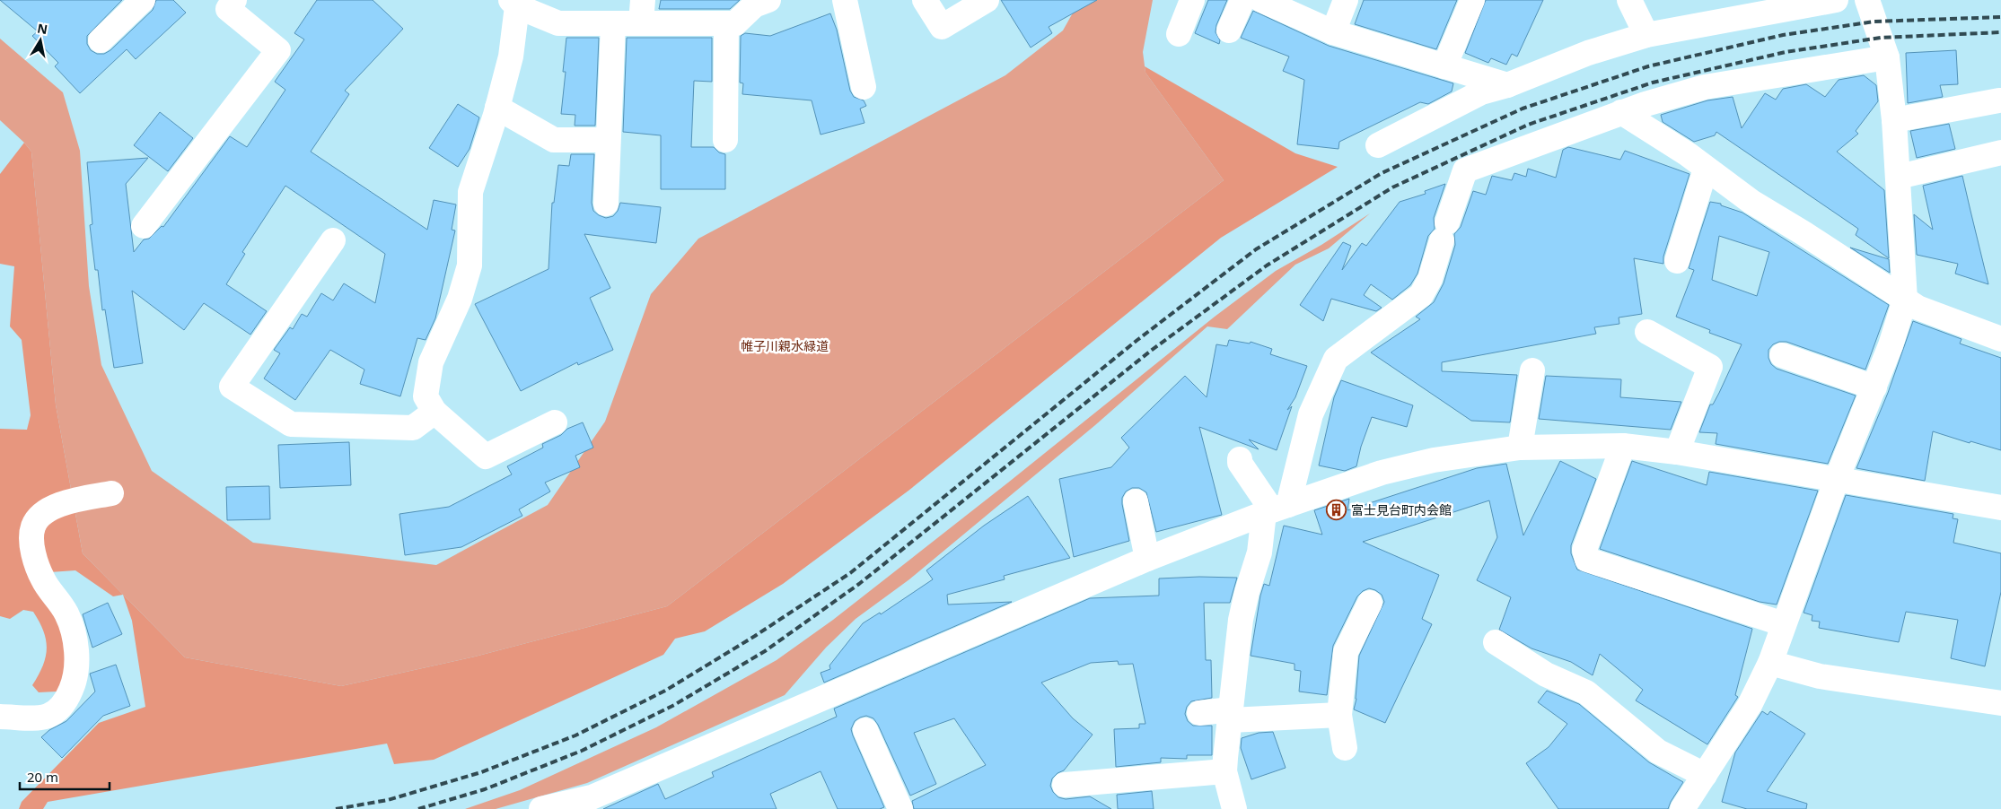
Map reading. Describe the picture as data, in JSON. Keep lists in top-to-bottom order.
{
  "parks": ["帷子川親水緑道"],
  "places": {
    "building": ["富士見台町内会館"]
  },
  "scale_bar": "20 m",
  "north": "top"
}
